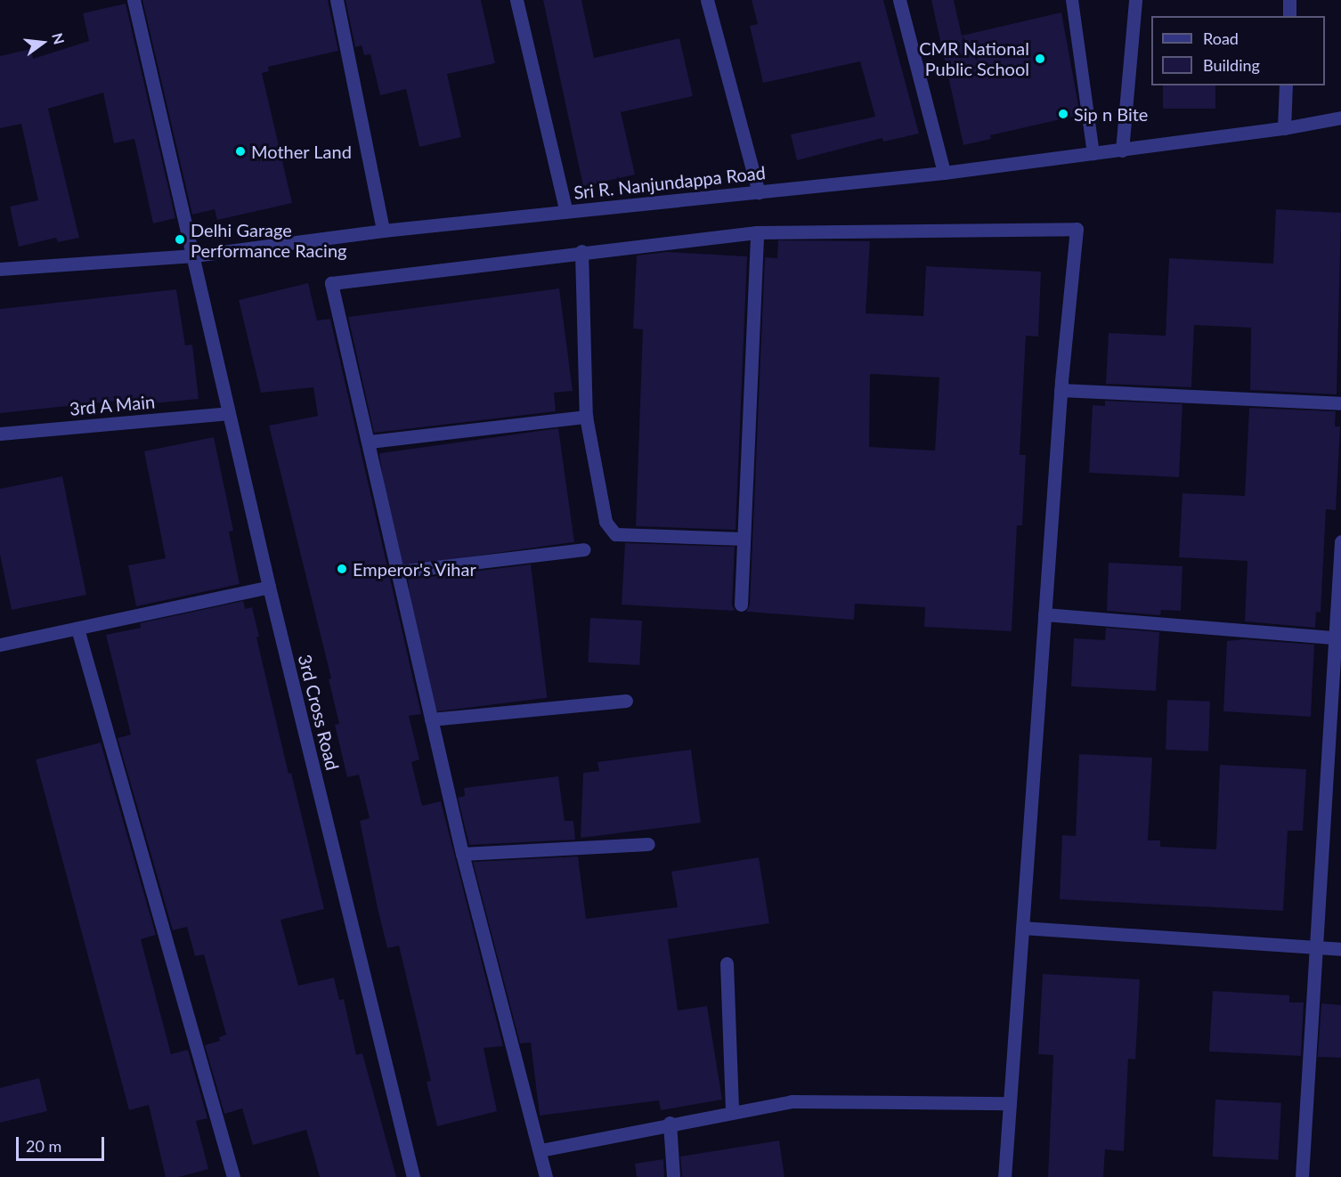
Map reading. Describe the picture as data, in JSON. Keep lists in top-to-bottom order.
{
  "streets": {
    "street": ["Sri R. Nanjundappa Road", "3rd A Main", "3rd Cross Road"]
  },
  "crossings": [
    ["Sri R. Nanjundappa Road", "3rd Cross Road"],
    ["3rd A Main", "3rd Cross Road"]
  ],
  "places": [
    "CMR National Public School",
    "Sip n Bite",
    "Mother Land",
    "Delhi Garage Performance Racing",
    "Emperor's Vihar"
  ],
  "legend": ["Road", "Building"],
  "scale_bar": "20 m",
  "north": "right"
}
